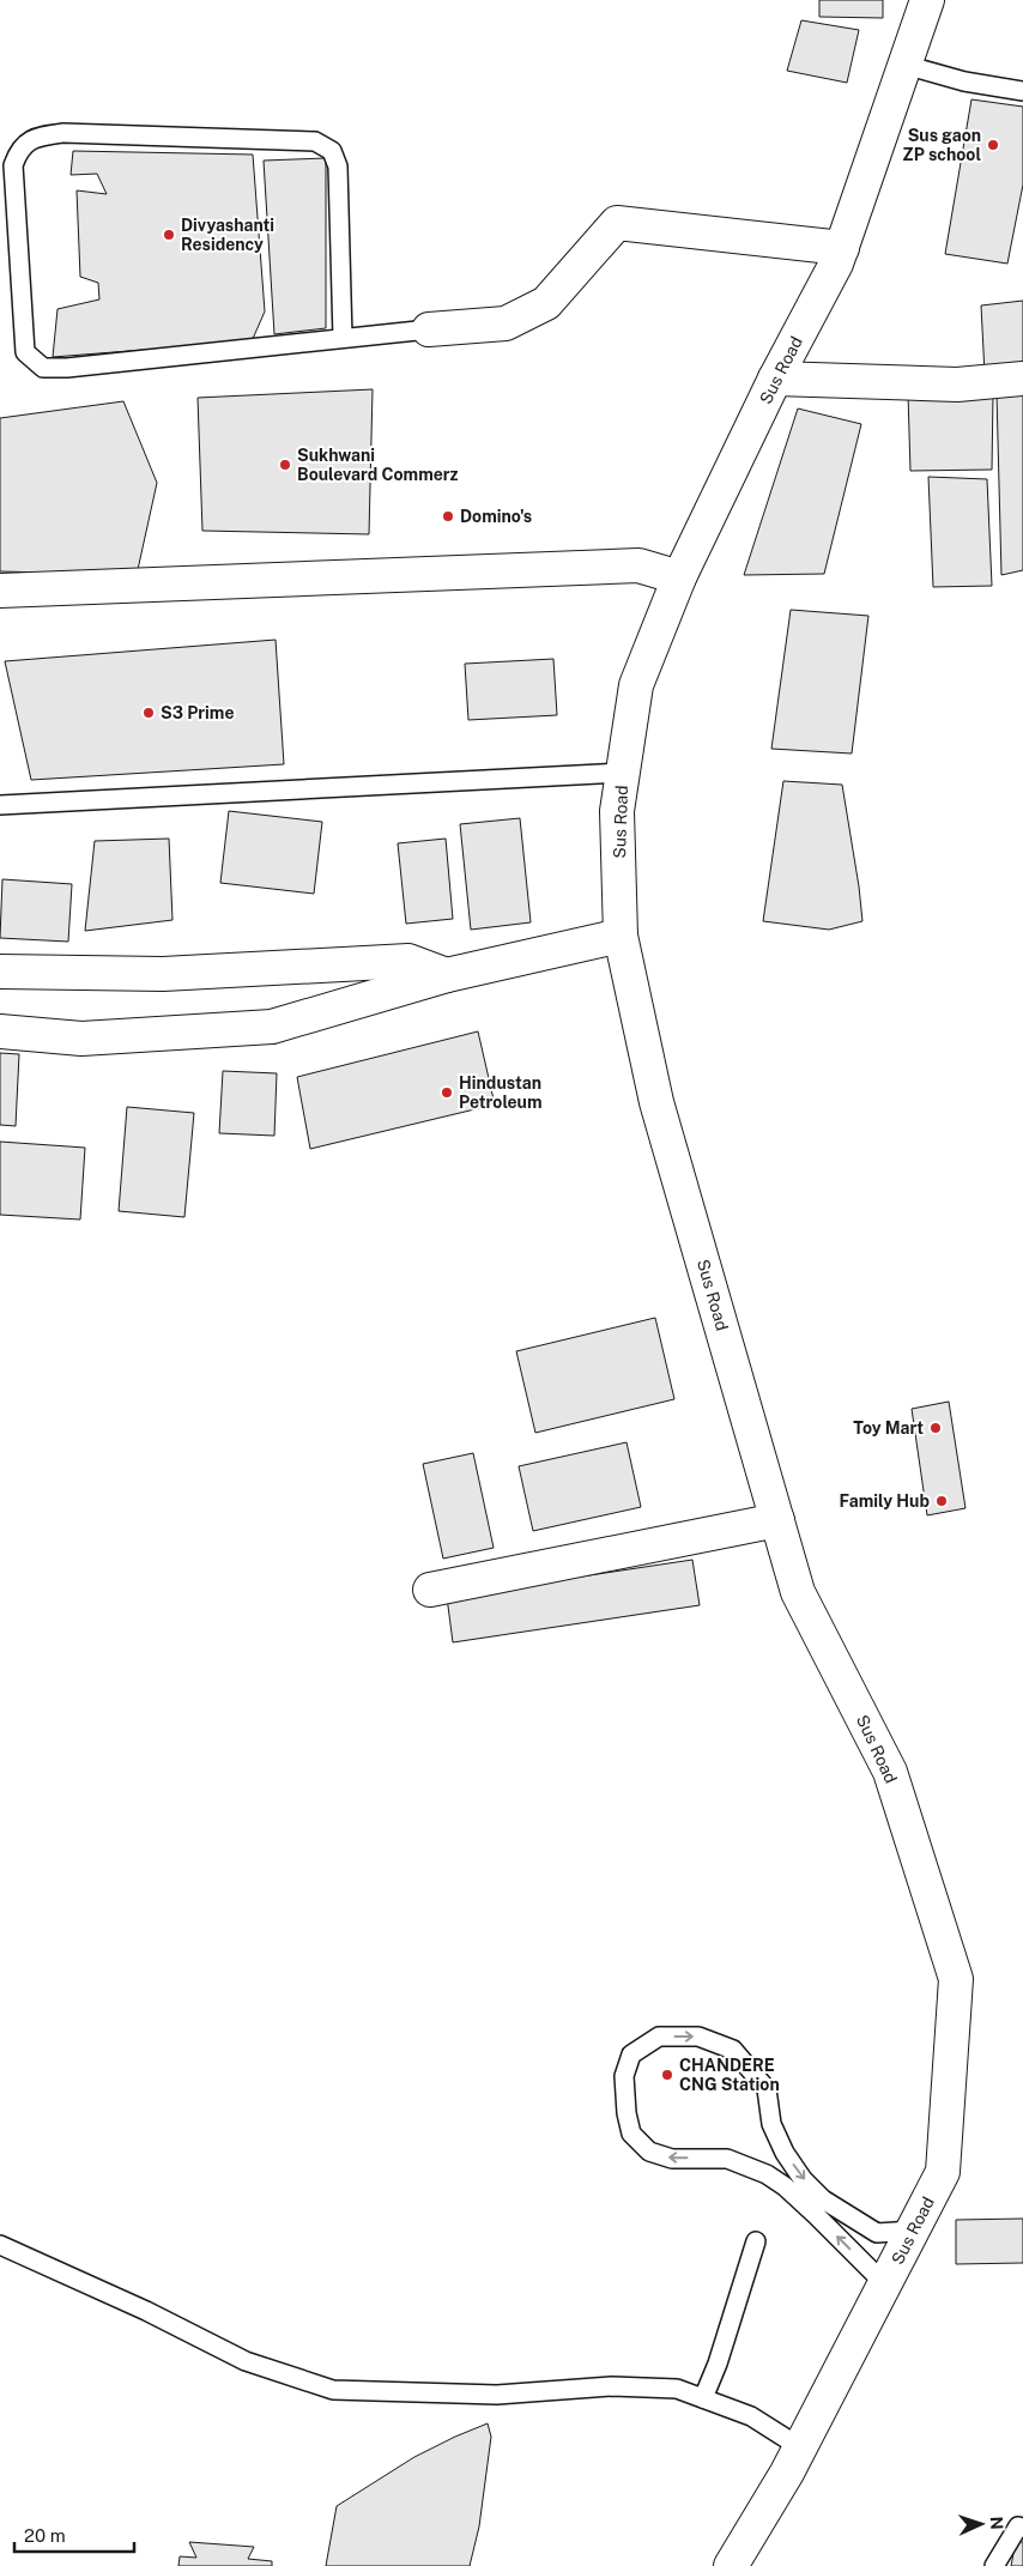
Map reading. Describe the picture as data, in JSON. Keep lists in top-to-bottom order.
{
  "streets": {
    "street": ["Sus Road"]
  },
  "places": [
    "Sus gaon ZP school",
    "Divyashanti Residency",
    "Sukhwani Boulevard Commerz",
    "Domino's",
    "S3 Prime",
    "Hindustan Petroleum",
    "Toy Mart",
    "Family Hub",
    "CHANDERE CNG Station"
  ],
  "scale_bar": "20 m",
  "north": "right"
}
